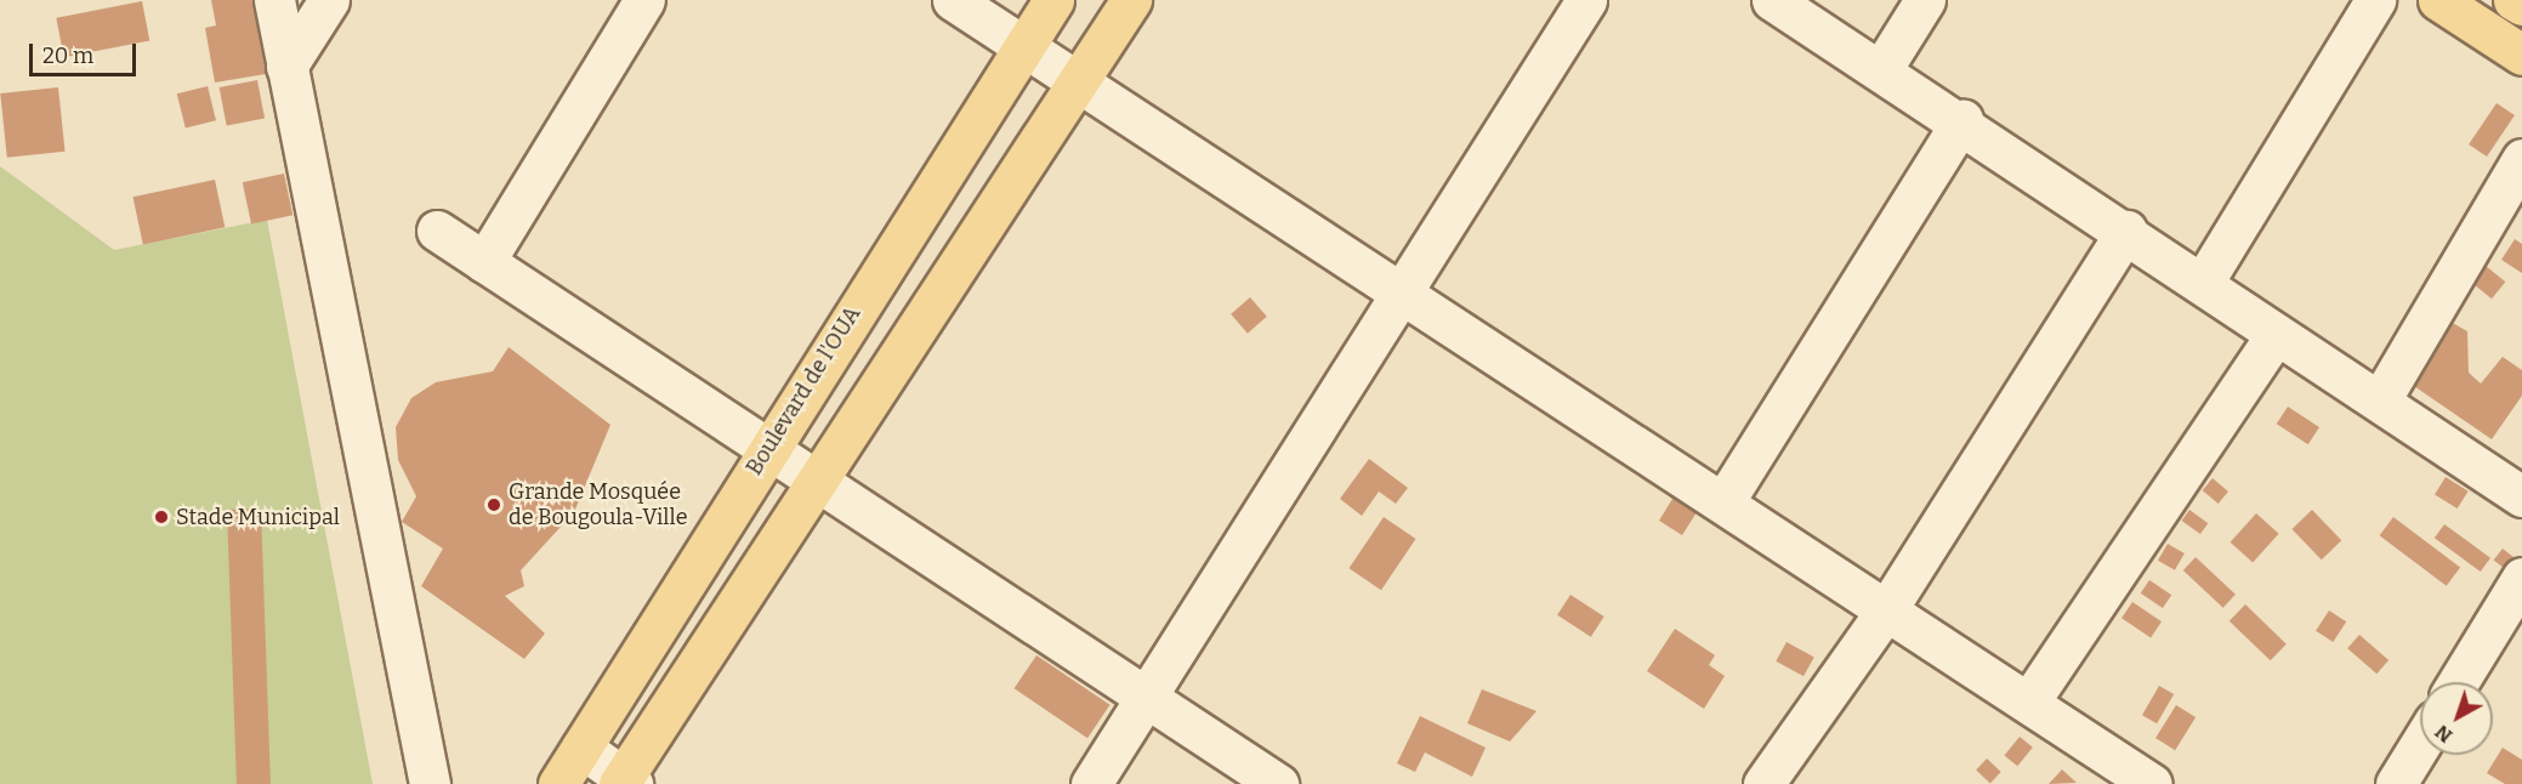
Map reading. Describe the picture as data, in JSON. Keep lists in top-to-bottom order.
{
  "streets": {
    "main road": ["Boulevard de l'OUA"]
  },
  "places": ["Grande Mosquée de Bougoula-Ville", "Stade Municipal"],
  "scale_bar": "20 m",
  "north": "bottom left"
}
